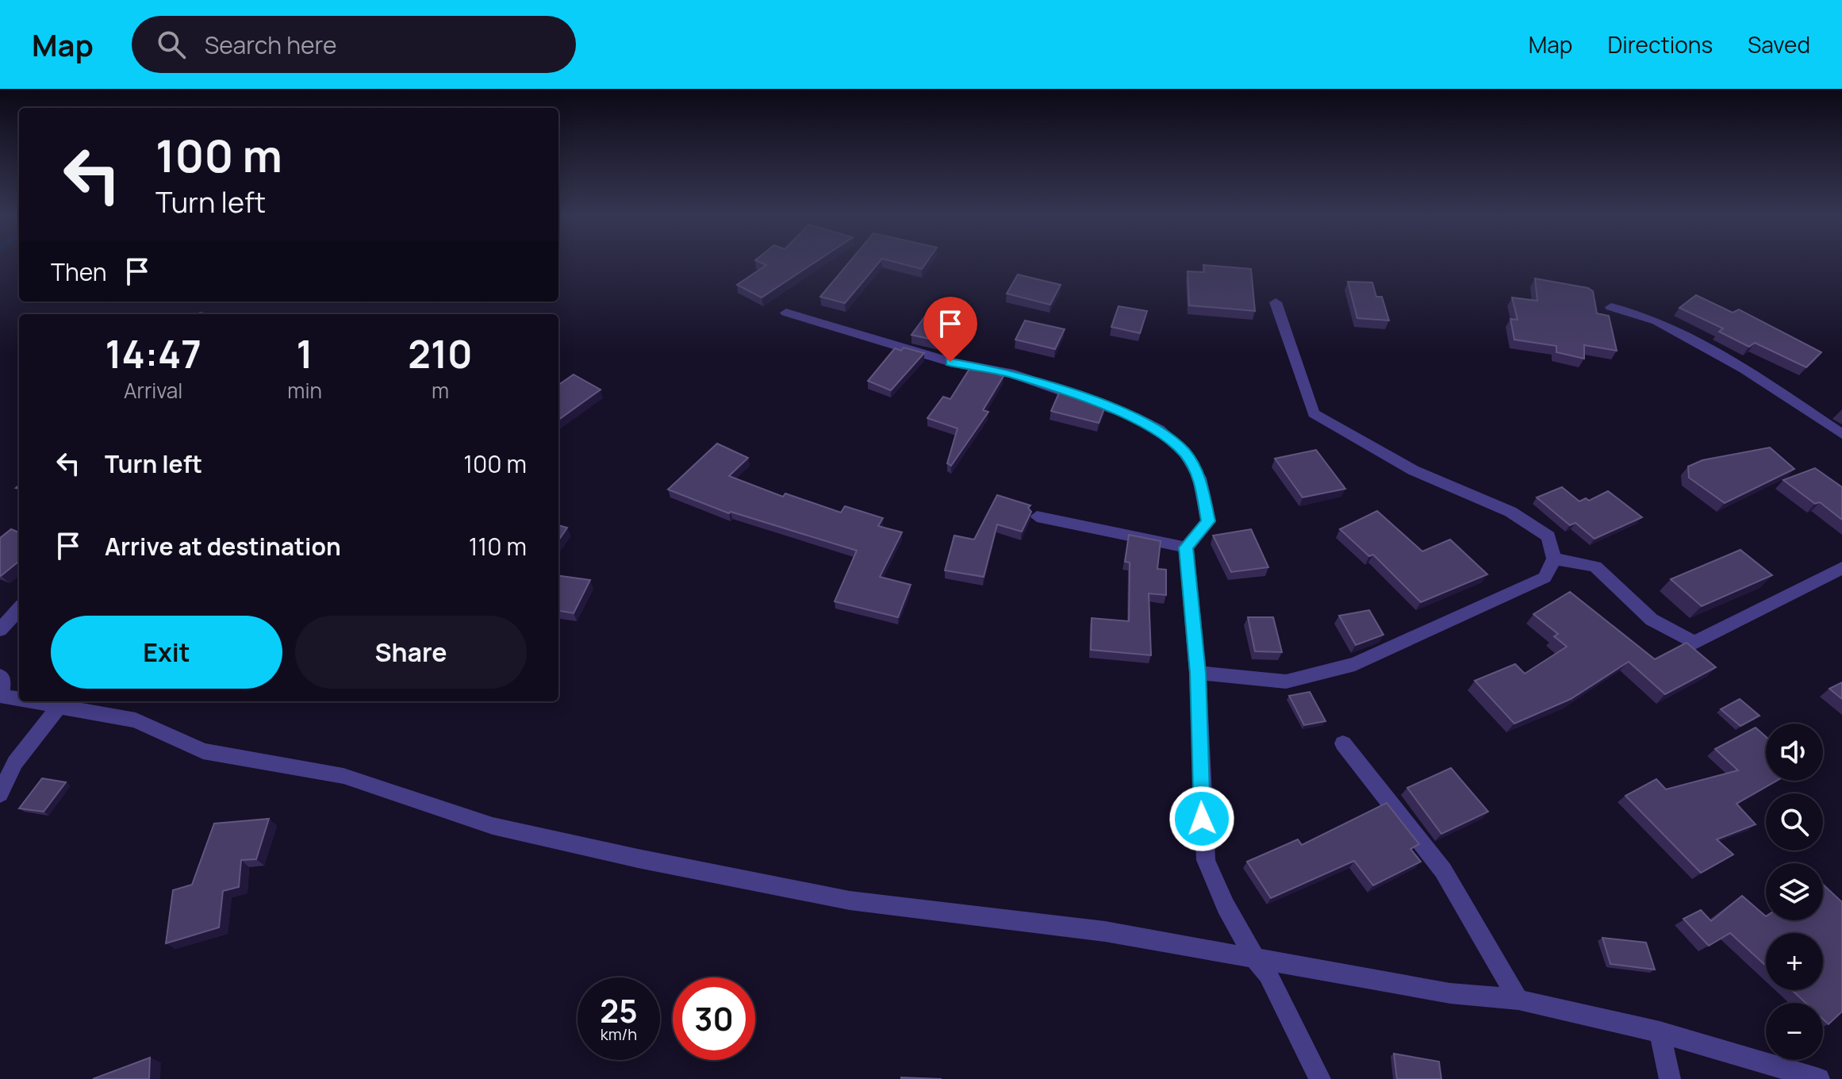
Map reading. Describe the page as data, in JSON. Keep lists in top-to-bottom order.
{
  "page": {
    "header": "Map",
    "search": "Search here",
    "nav": ["Map", "Directions", "Saved"],
    "turn": ["100 m", "Turn left"],
    "then": "Then",
    "eta": [
      "14:47",
      "Arrival",
      "1",
      "min",
      "210",
      "m"
    ],
    "list": [
      {
        "name": "Turn left",
        "value": "100 m"
      },
      {
        "name": "Arrive at destination",
        "value": "110 m"
      }
    ],
    "buttons": ["Exit", "Share"],
    "map_buttons": ["+", "−"],
    "speed": "25 km/h",
    "limit": "30"
  }
}
